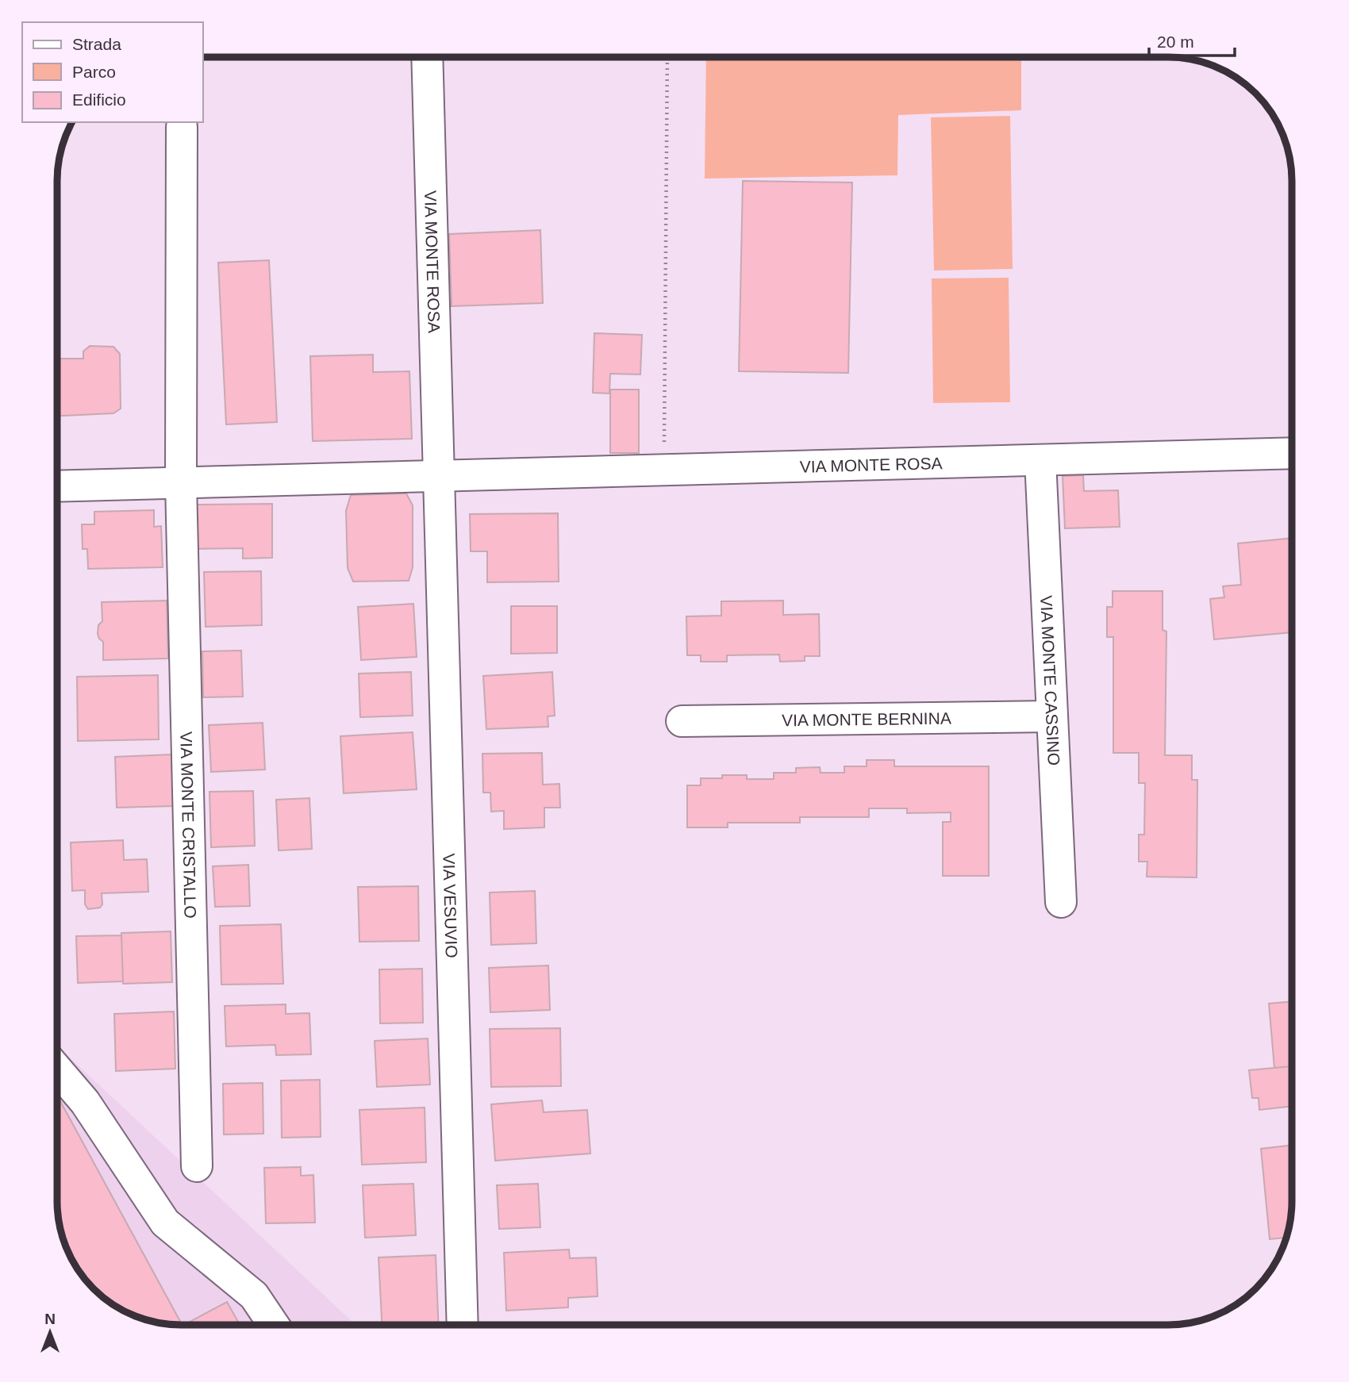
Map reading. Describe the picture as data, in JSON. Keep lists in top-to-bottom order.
{
  "streets": {
    "street": [
      "VIA MONTE ROSA",
      "VIA MONTE CASSINO",
      "VIA MONTE BERNINA",
      "VIA MONTE CRISTALLO",
      "VIA VESUVIO"
    ]
  },
  "crossings": [
    ["VIA MONTE ROSA", "VIA MONTE CASSINO"],
    ["VIA MONTE ROSA", "VIA MONTE CRISTALLO"],
    ["VIA MONTE ROSA", "VIA VESUVIO"],
    ["VIA MONTE CASSINO", "VIA MONTE BERNINA"]
  ],
  "legend": ["Strada", "Parco", "Edificio"],
  "scale_bar": "20 m",
  "north": "top"
}
